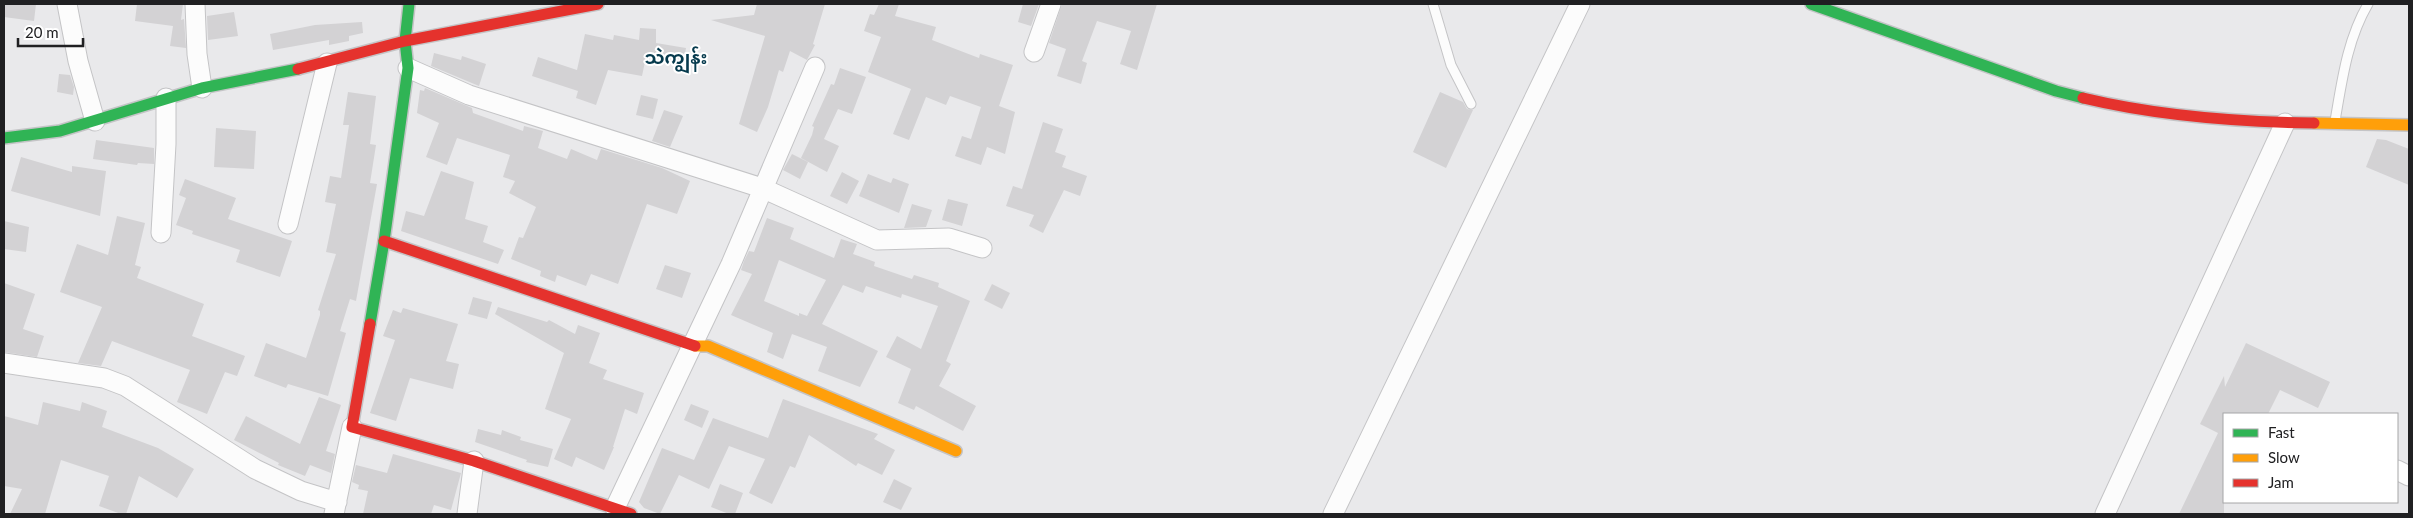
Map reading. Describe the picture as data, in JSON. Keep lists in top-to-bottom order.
{
  "districts": ["သဲကျွန်း"],
  "legend": ["Fast", "Slow", "Jam"],
  "scale_bar": "20 m"
}
